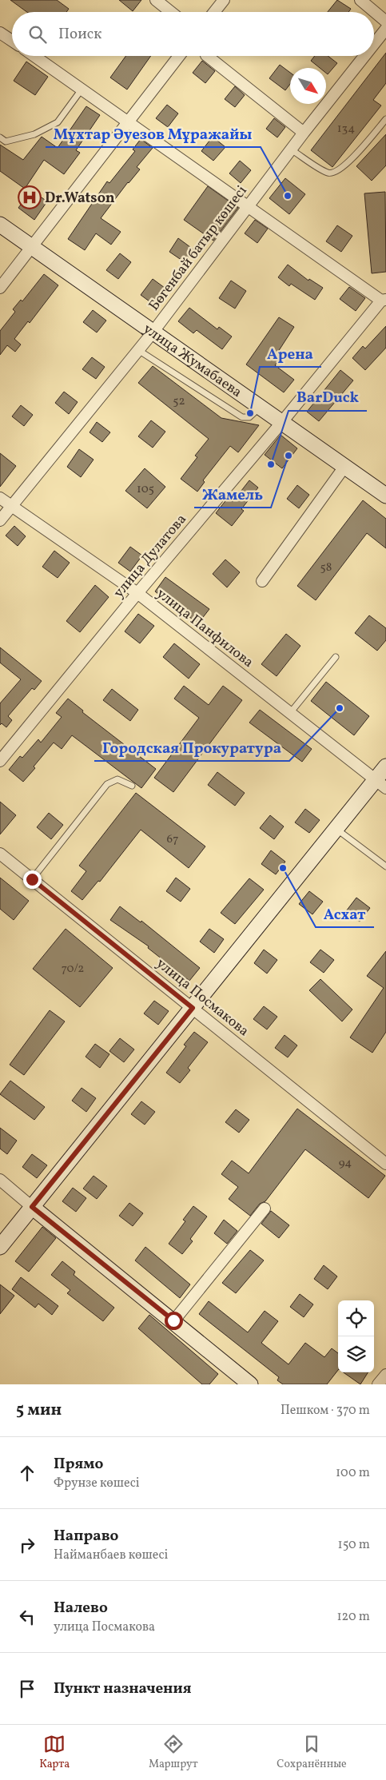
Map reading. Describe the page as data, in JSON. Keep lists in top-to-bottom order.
{
  "streets": {
    "street": [
      "Бөгенбай батыр көшесі",
      "улица Жумабаева",
      "улица Дулатова",
      "улица Панфилова",
      "улица Посмакова"
    ]
  },
  "crossings": [
    ["Бөгенбай батыр көшесі", "улица Жумабаева"],
    ["Бөгенбай батыр көшесі", "улица Панфилова"],
    ["улица Жумабаева", "улица Дулатова"],
    ["улица Дулатова", "улица Панфилова"]
  ],
  "places": {
    "other": [
      "Мұхтар Әуезов Мұражайы",
      "Арена",
      "Жамель",
      "BarDuck",
      "Городская Прокуратура",
      "Асхат"
    ],
    "hospital": ["Dr.Watson"]
  },
  "house_numbers": [
    "134",
    "52",
    "105",
    "58",
    "67",
    "70/2",
    "94"
  ],
  "north": "bottom right",
  "page": {
    "search": "Поиск",
    "heading": ["5 мин", "Пешком · 370 m"],
    "list": [
      ["Прямо", "Фрунзе көшесі", "100 m"],
      ["Направо", "Найманбаев көшесі", "150 m"],
      ["Налево", "улица Посмакова", "120 m"],
      "Пункт назначения"
    ],
    "nav": ["Карта", "Маршрут", "Сохранённые"]
  }
}
